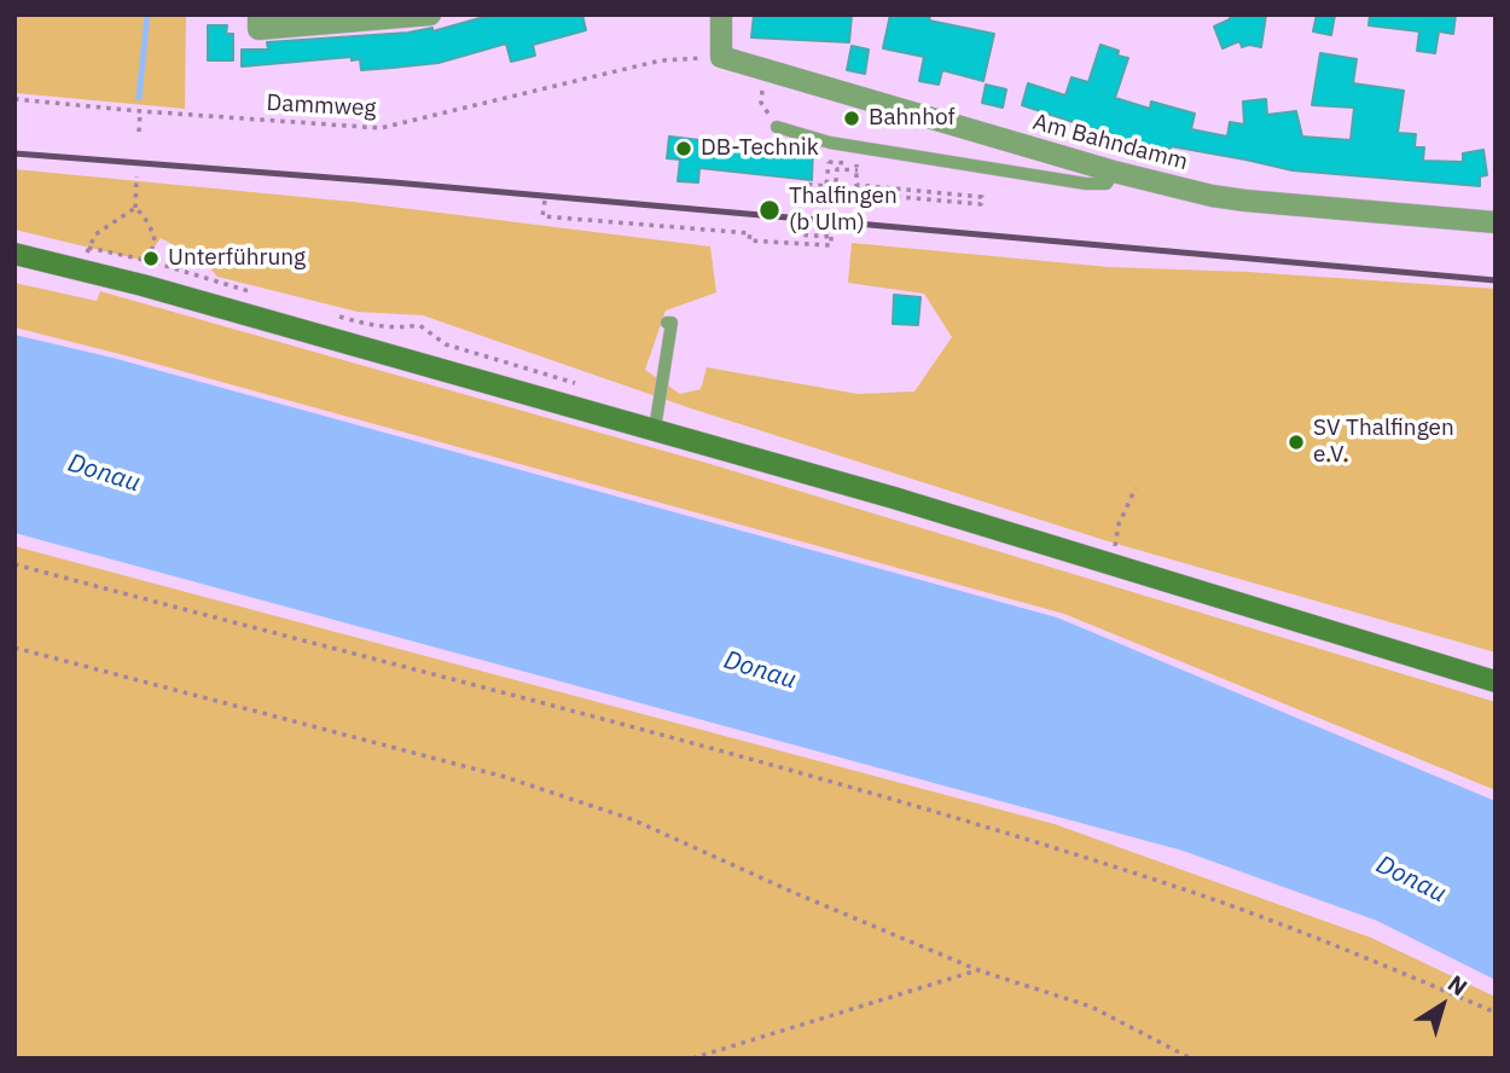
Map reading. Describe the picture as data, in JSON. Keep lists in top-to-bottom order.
{
  "streets": {
    "street": ["Am Bahndamm"],
    "path": ["Dammweg"]
  },
  "crossings": [
    ["Dammweg", "Am Bahndamm"]
  ],
  "water": ["Donau"],
  "places": [
    "Bahnhof",
    "DB-Technik",
    "Thalfingen (b Ulm)",
    "Unterführung",
    "SV Thalfingen e.V."
  ],
  "north": "top right"
}
